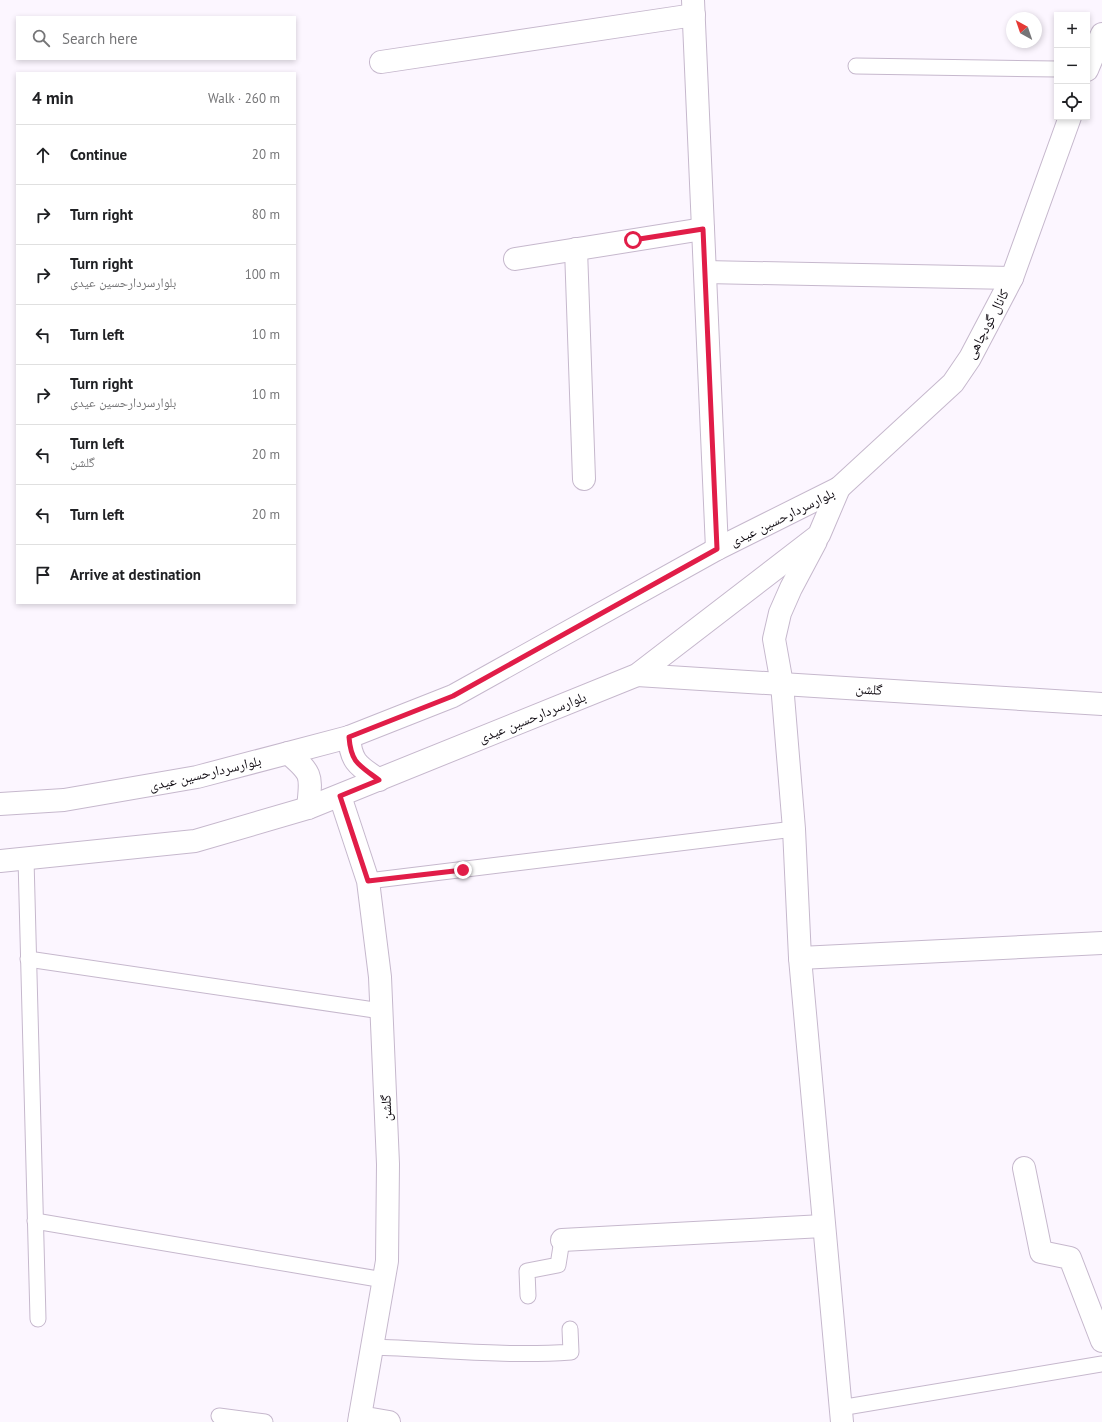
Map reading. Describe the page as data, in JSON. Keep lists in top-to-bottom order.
{
  "streets": {
    "street": ["کانال گودچاهی", "بلوارسردارحسین عیدی", "گلشن"]
  },
  "crossings": [
    ["کانال گودچاهی", "بلوارسردارحسین عیدی"],
    ["بلوارسردارحسین عیدی", "گلشن"]
  ],
  "north": "top left",
  "page": {
    "map_buttons": ["+", "−"],
    "search": "Search here",
    "heading": ["4 min", "Walk · 260 m"],
    "list": [
      ["Continue", "20 m"],
      ["Turn right", "80 m"],
      ["Turn right", "بلوارسردارحسین عیدی", "100 m"],
      ["Turn left", "10 m"],
      ["Turn right", "بلوارسردارحسین عیدی", "10 m"],
      ["Turn left", "گلشن", "20 m"],
      ["Turn left", "20 m"],
      "Arrive at destination"
    ]
  }
}
